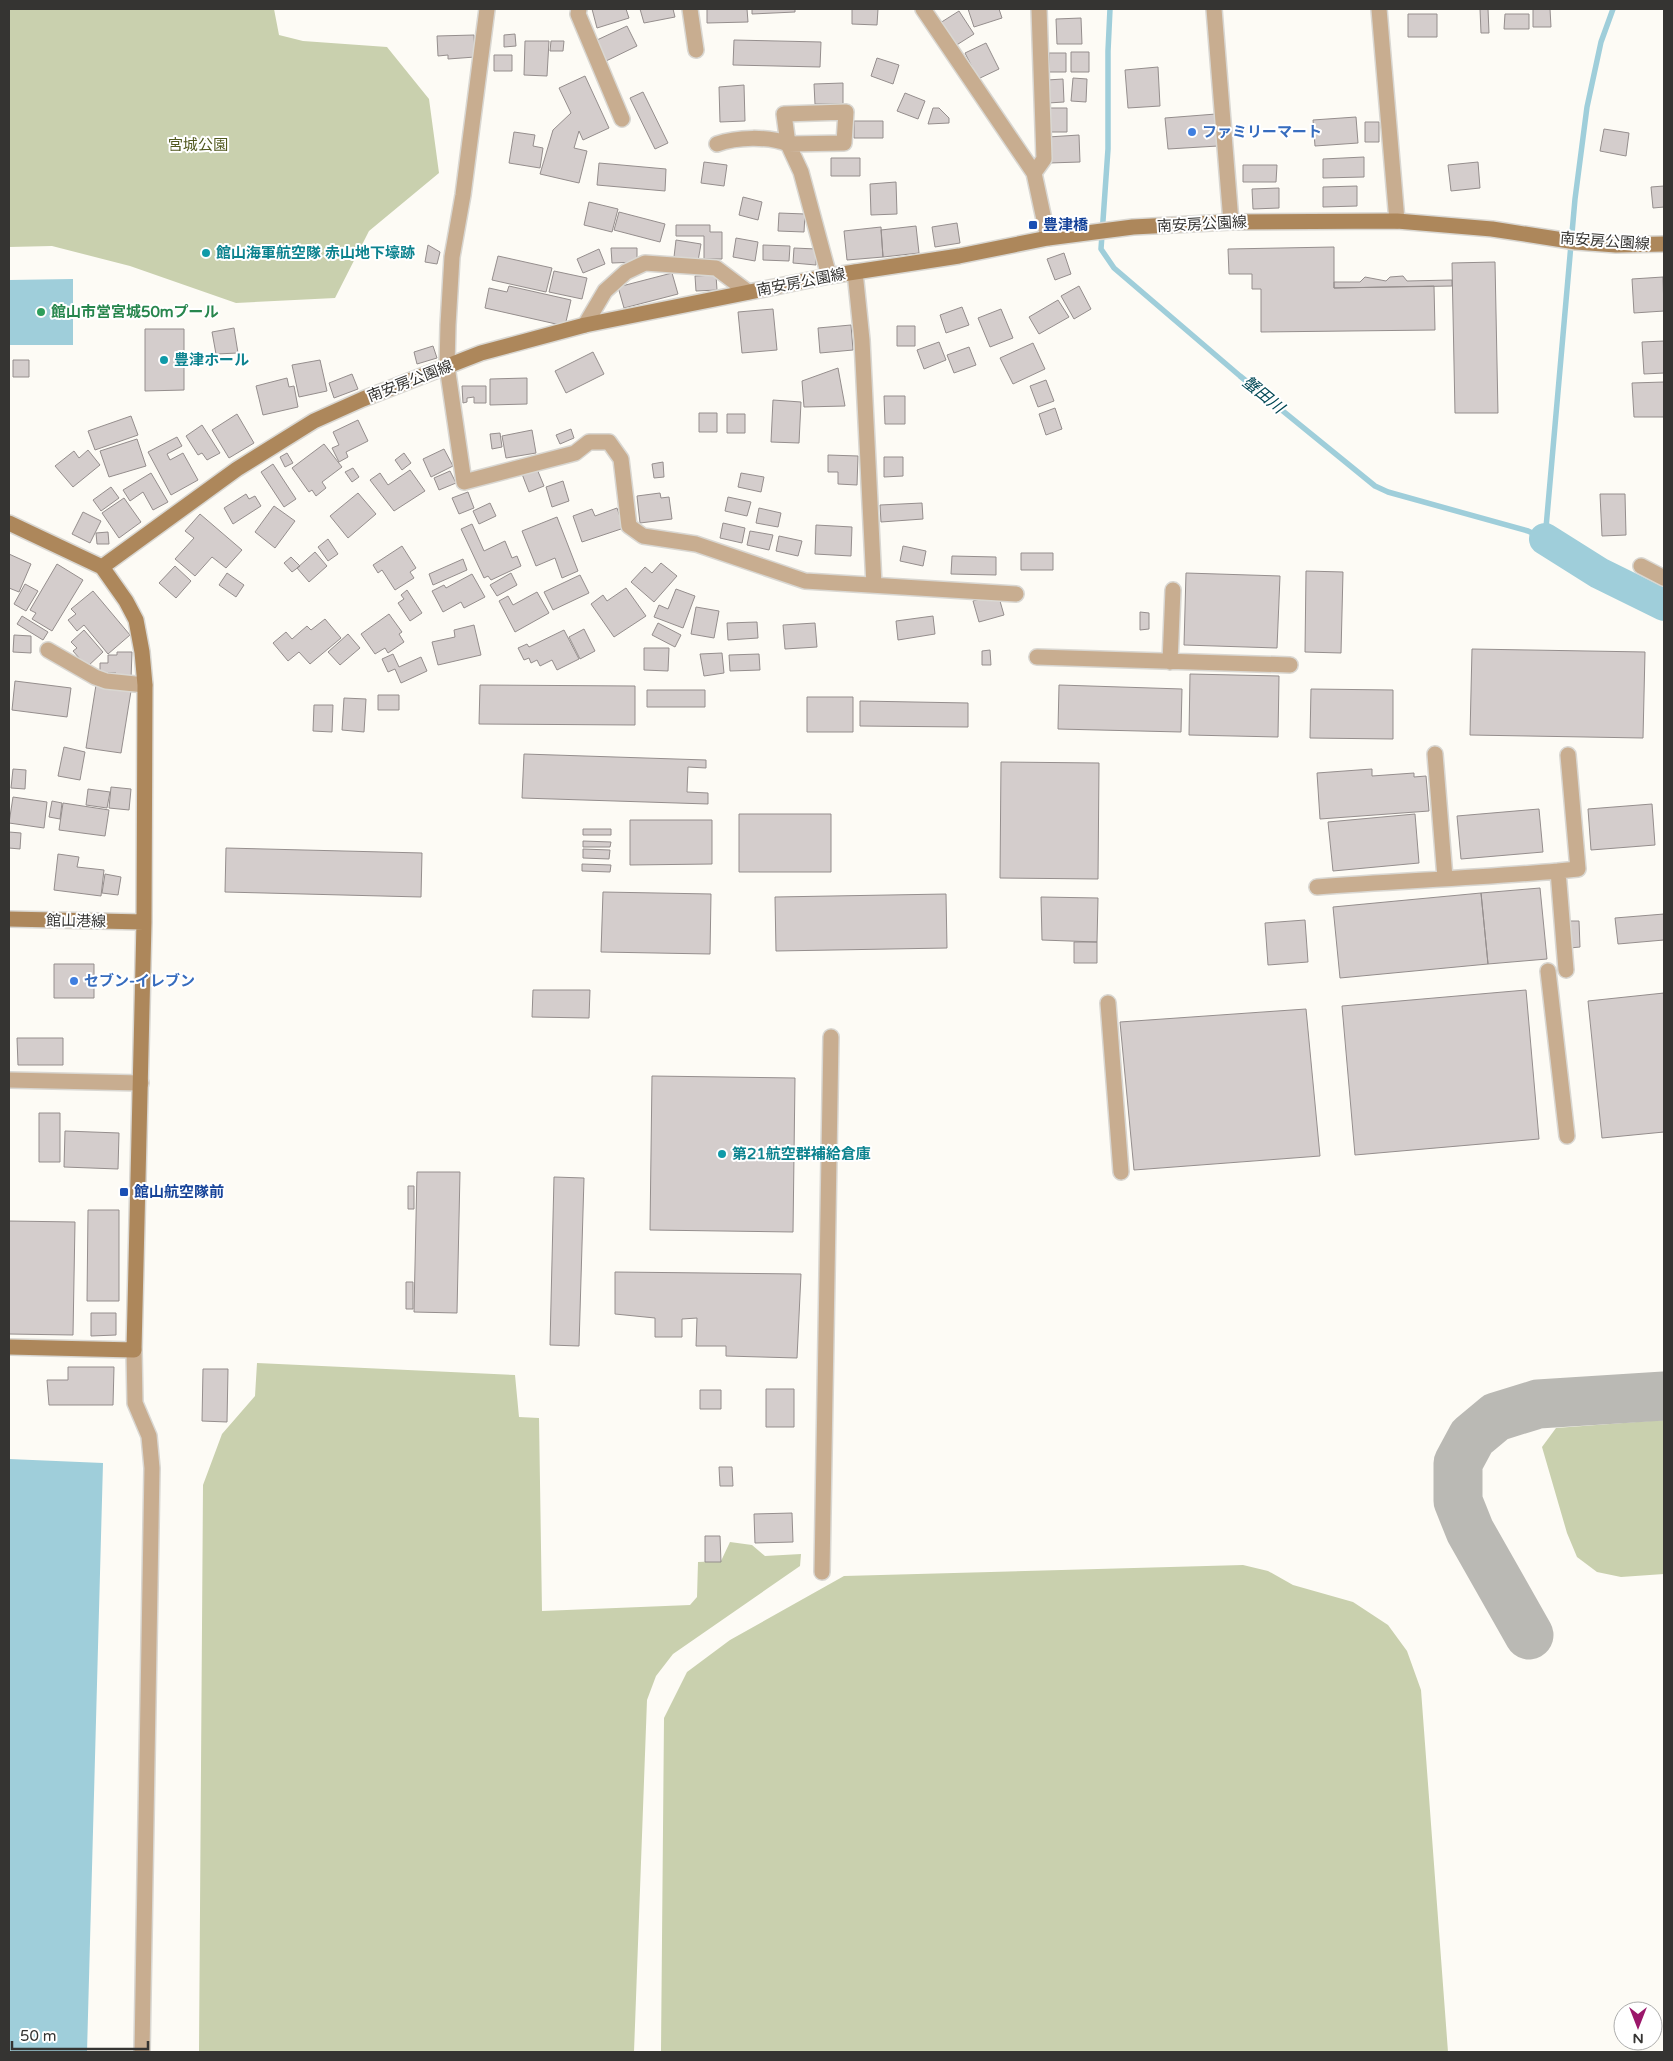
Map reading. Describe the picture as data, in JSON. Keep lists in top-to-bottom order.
{
  "streets": {
    "main road": ["南安房公園線", "館山港線"]
  },
  "water": ["蟹田川"],
  "parks": ["宮城公園"],
  "places": {
    "other": [
      "ファミリーマート",
      "館山海軍航空隊 赤山地下壕跡",
      "館山市営宮城50mプール",
      "豊津ホール",
      "セブン-イレブン",
      "第21航空群補給倉庫"
    ],
    "transit": ["豊津橋", "館山航空隊前"]
  },
  "scale_bar": "50 m",
  "north": "bottom"
}
